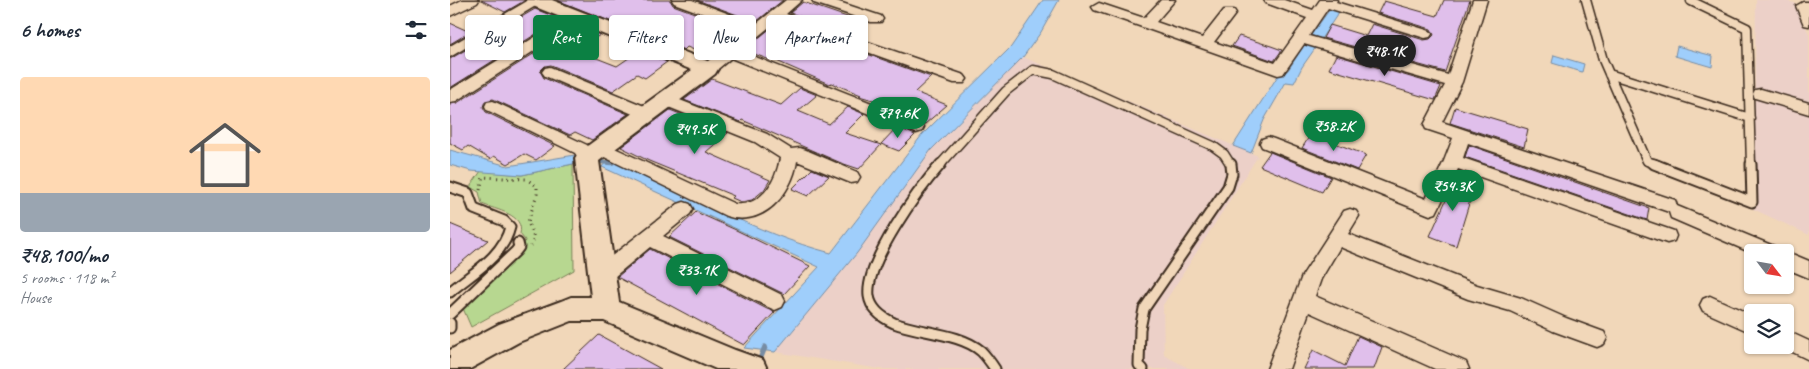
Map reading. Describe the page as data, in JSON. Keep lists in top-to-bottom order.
{
  "north": "bottom right",
  "page": {
    "heading": "6 homes",
    "chip": [
      "Buy",
      "Rent",
      "Filters",
      "New",
      "Apartment"
    ],
    "price": [
      "₹48.1K",
      "₹79.6K",
      "₹58.2K",
      "₹49.5K",
      "₹54.3K",
      "₹33.1K"
    ],
    "list": [
      {
        "name": "₹48,100/mo",
        "note": "5 rooms · 118 m² · House"
      }
    ]
  }
}
